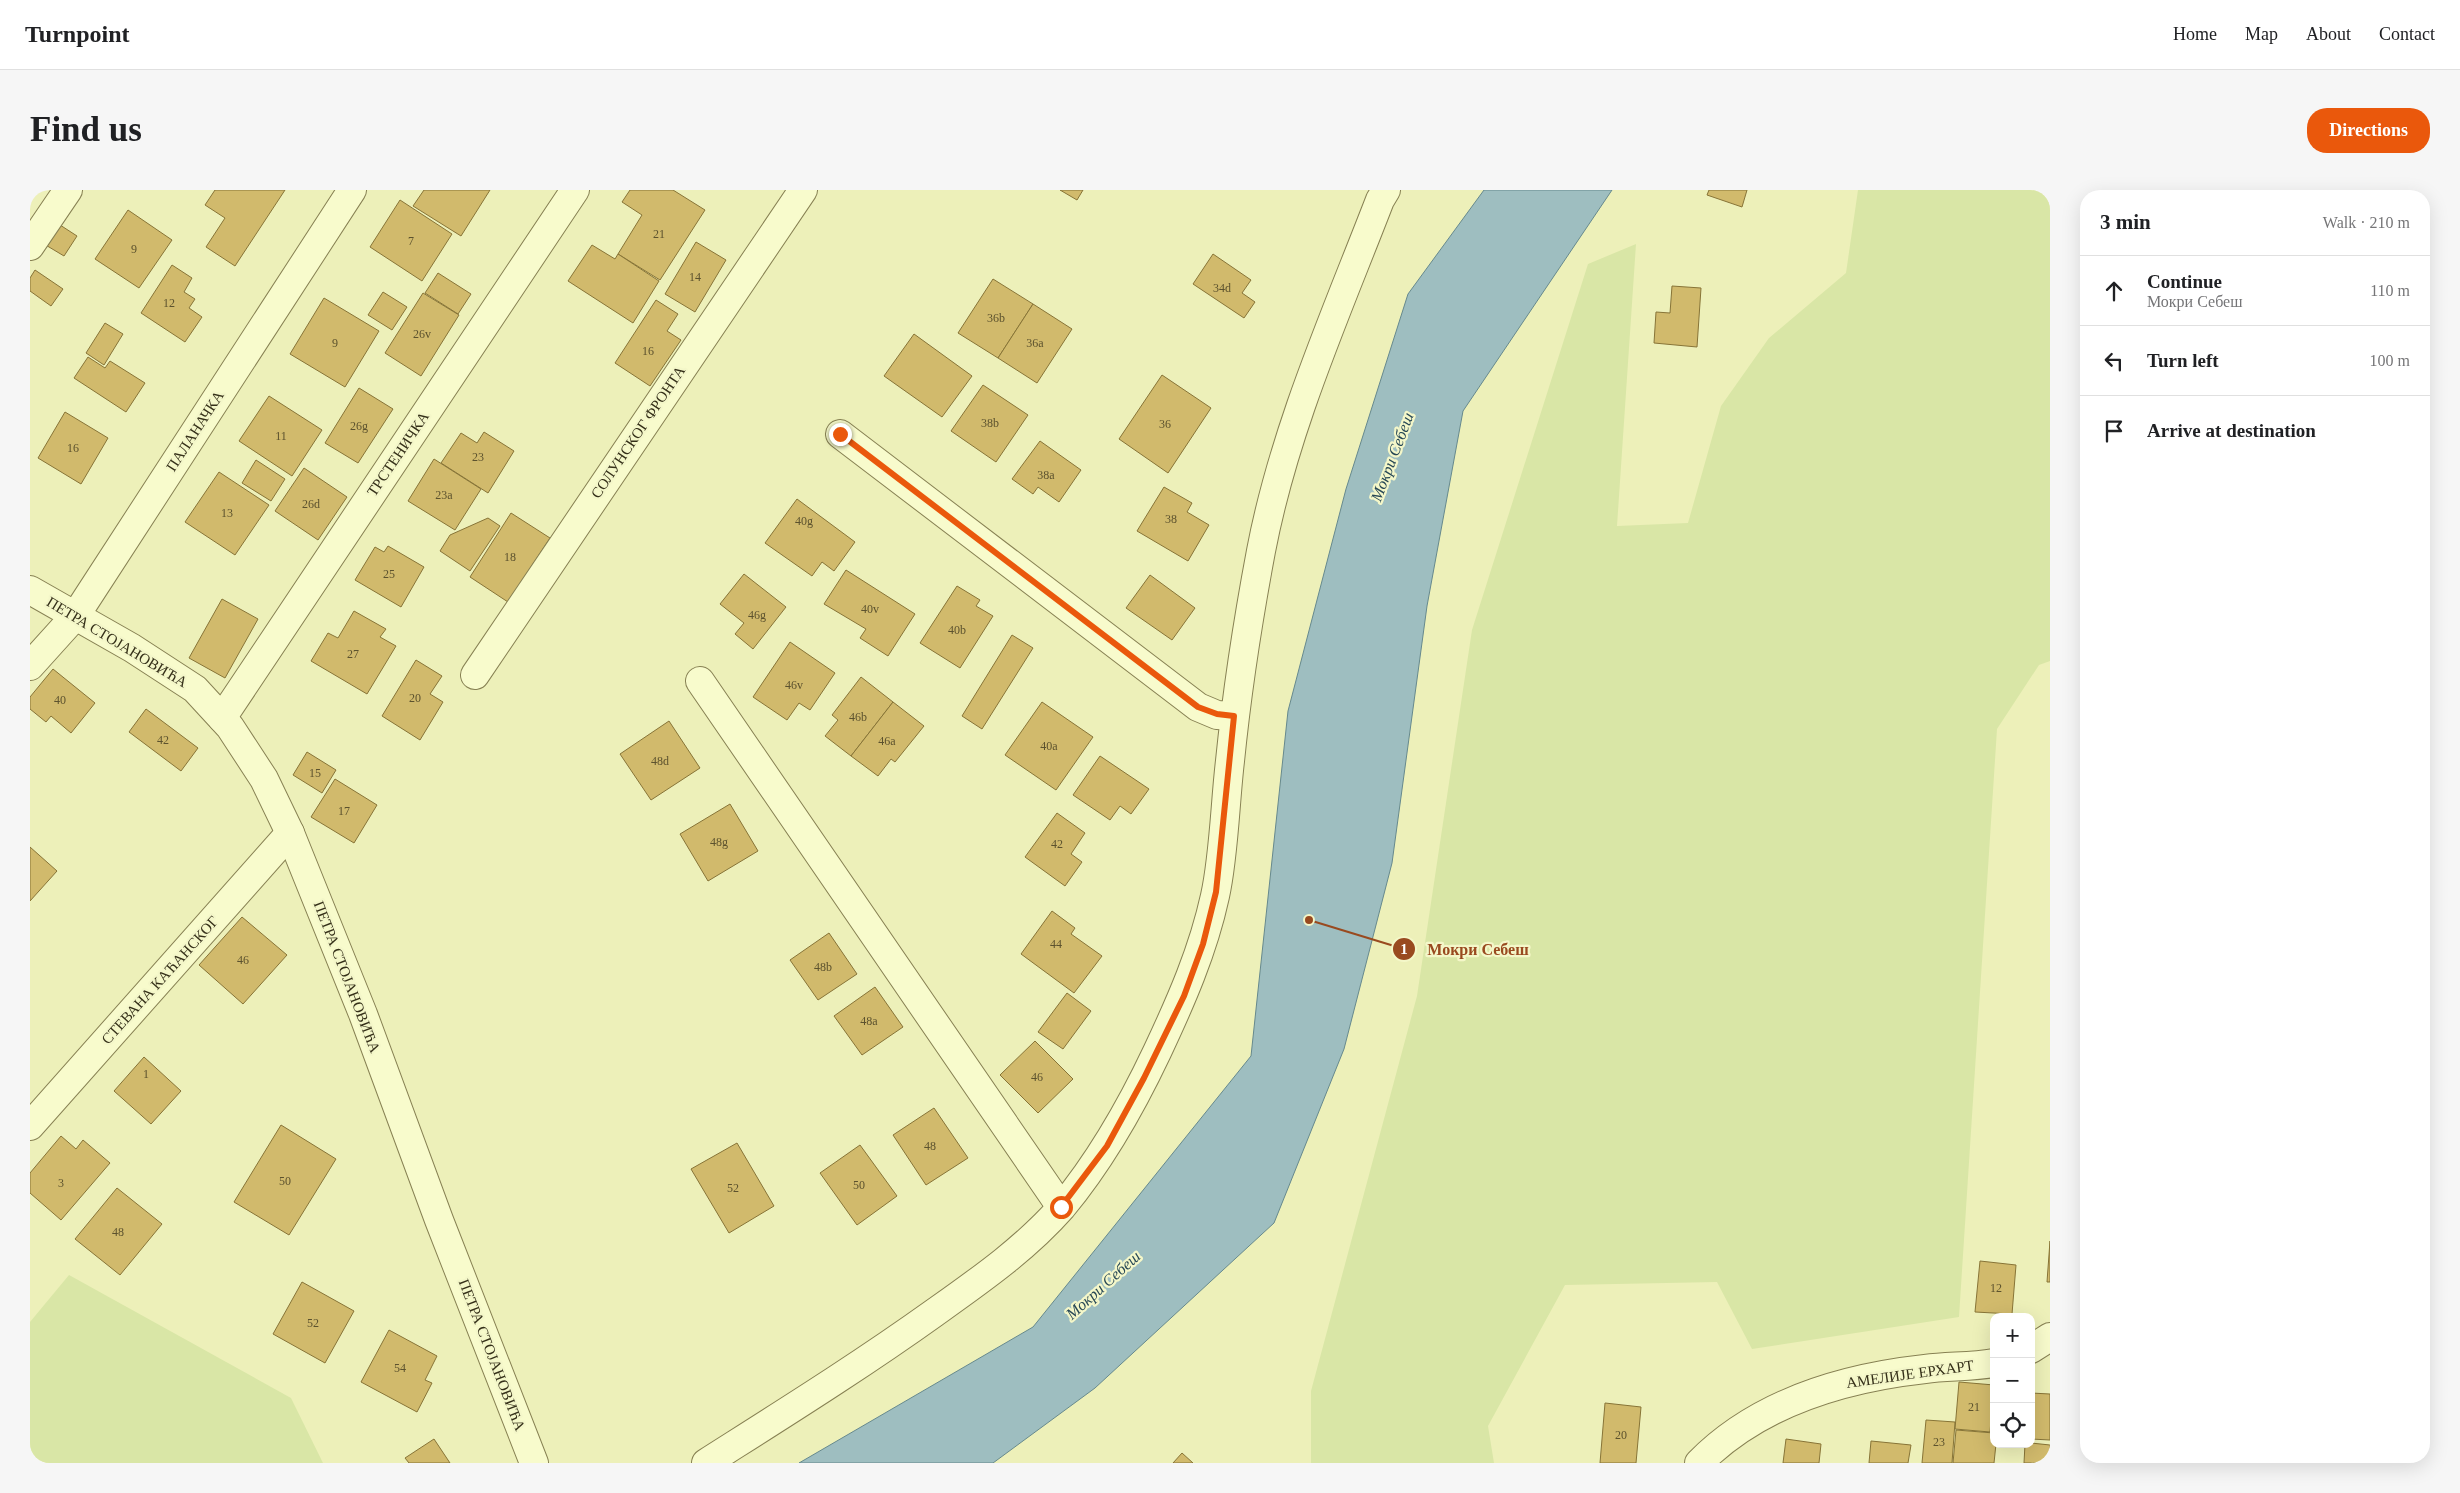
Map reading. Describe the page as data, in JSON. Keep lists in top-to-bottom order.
{
  "streets": {
    "street": [
      "ПАЛАНАЧКА",
      "СОЛУНСКОГ ФРОНТА",
      "ТРСТЕНИЧКА",
      "ПЕТРА СТОЈАНОВИЋА",
      "СТЕВАНА КАЋАНСКОГ",
      "АМЕЛИЈЕ ЕРХАРТ"
    ]
  },
  "crossings": [
    ["ПАЛАНАЧКА", "ПЕТРА СТОЈАНОВИЋА"],
    ["ТРСТЕНИЧКА", "ПЕТРА СТОЈАНОВИЋА"],
    ["ПЕТРА СТОЈАНОВИЋА", "СТЕВАНА КАЋАНСКОГ"]
  ],
  "water": ["Мокри Себеш"],
  "places": ["Мокри Себеш"],
  "house_numbers": [
    "21",
    "7",
    "9",
    "14",
    "34d",
    "12",
    "36b",
    "26v",
    "9",
    "36a",
    "16",
    "38b",
    "36",
    "26g",
    "11",
    "16",
    "23",
    "38a",
    "23a",
    "26d",
    "13",
    "38",
    "40g",
    "18",
    "25",
    "40v",
    "46g",
    "40b",
    "27",
    "46v",
    "20",
    "40",
    "46b",
    "42",
    "46a",
    "40a",
    "48d",
    "15",
    "17",
    "48g",
    "42",
    "44",
    "46",
    "48b",
    "48a",
    "1",
    "46",
    "48",
    "50",
    "3",
    "50",
    "52",
    "48",
    "12",
    "52",
    "54",
    "21",
    "20",
    "23"
  ],
  "page": {
    "header": "Turnpoint",
    "nav": [
      "Home",
      "Map",
      "About",
      "Contact"
    ],
    "buttons": "Directions",
    "title": "Find us",
    "heading": ["3 min", "Walk · 210 m"],
    "list": [
      ["Continue", "Мокри Себеш", "110 m"],
      ["Turn left", "100 m"],
      "Arrive at destination"
    ],
    "map_buttons": ["+", "−"]
  }
}
